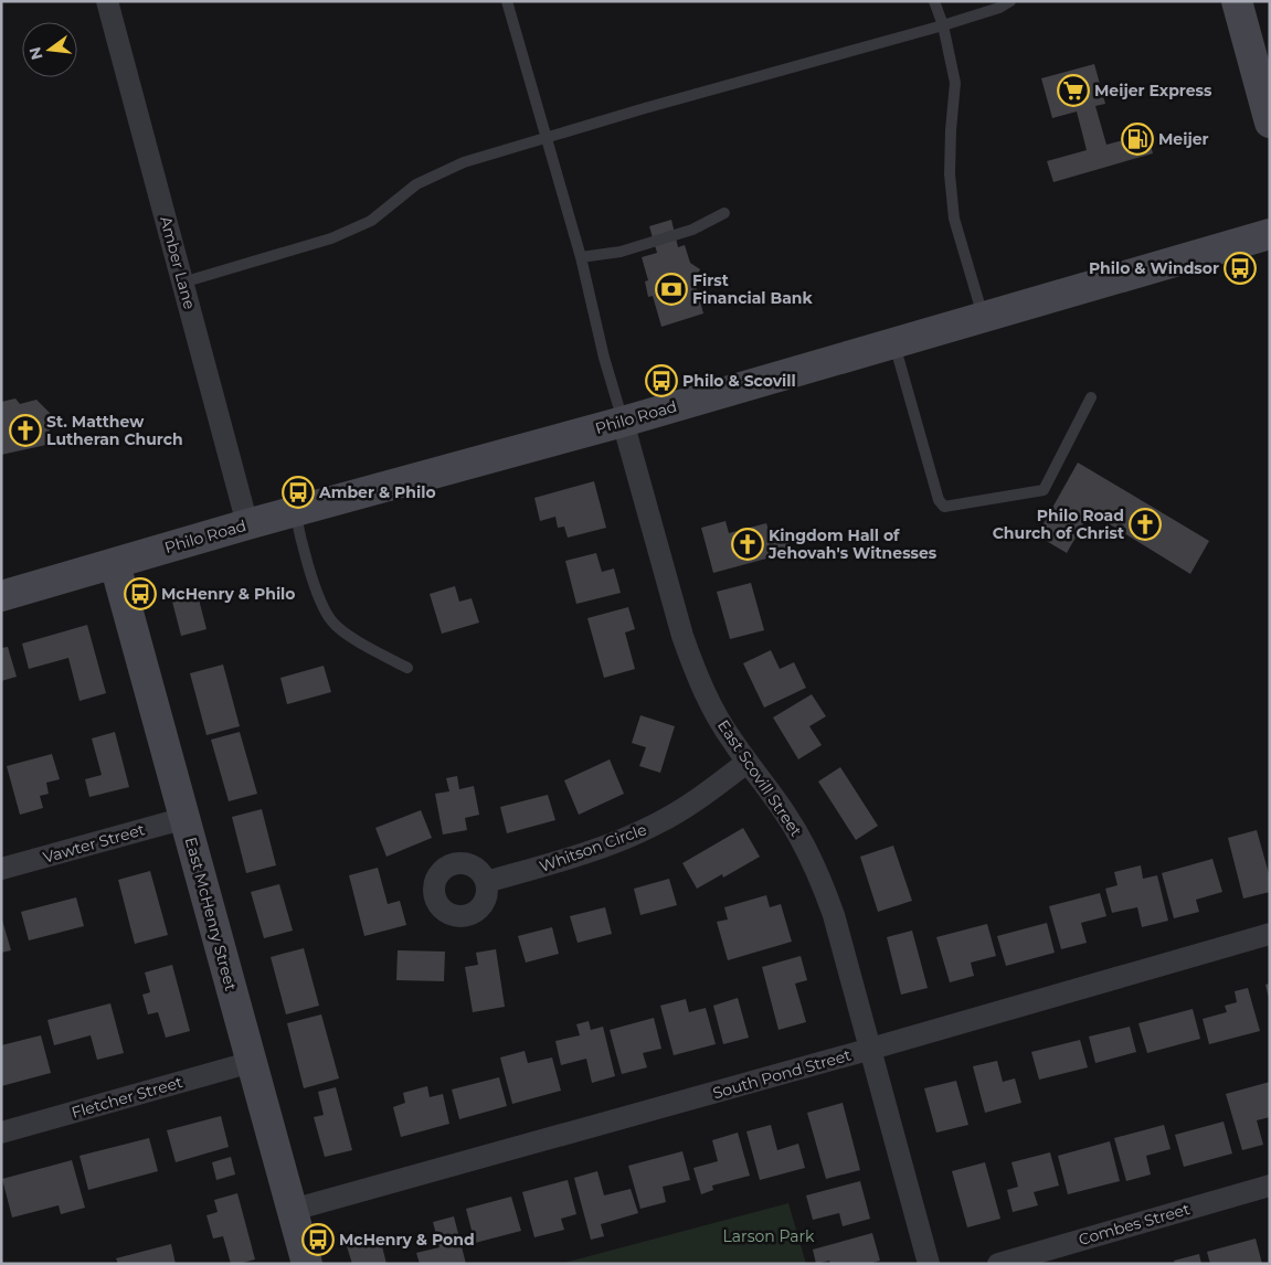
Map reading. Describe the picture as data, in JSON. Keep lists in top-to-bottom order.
{
  "streets": {
    "main road": ["Philo Road", "East McHenry Street"],
    "street": [
      "Amber Lane",
      "East Scovill Street",
      "Vawter Street",
      "Whitson Circle",
      "South Pond Street",
      "Fletcher Street",
      "Combes Street"
    ]
  },
  "crossings": [
    ["Amber Lane", "Philo Road"],
    ["Philo Road", "East Scovill Street"],
    ["Philo Road", "East McHenry Street"],
    ["East Scovill Street", "Whitson Circle"],
    ["East Scovill Street", "South Pond Street"],
    ["Vawter Street", "East McHenry Street"],
    ["East McHenry Street", "South Pond Street"],
    ["East McHenry Street", "Fletcher Street"]
  ],
  "parks": ["Larson Park"],
  "places": {
    "supermarket": ["Meijer Express"],
    "fuel station": ["Meijer"],
    "bus stop": [
      "Philo & Windsor",
      "Philo & Scovill",
      "Amber & Philo",
      "McHenry & Philo",
      "McHenry & Pond"
    ],
    "bank": ["First Financial Bank"],
    "church": ["St. Matthew Lutheran Church", "Philo Road Church of Christ", "Kingdom Hall of Jehovah's Witnesses"]
  },
  "north": "left"
}
